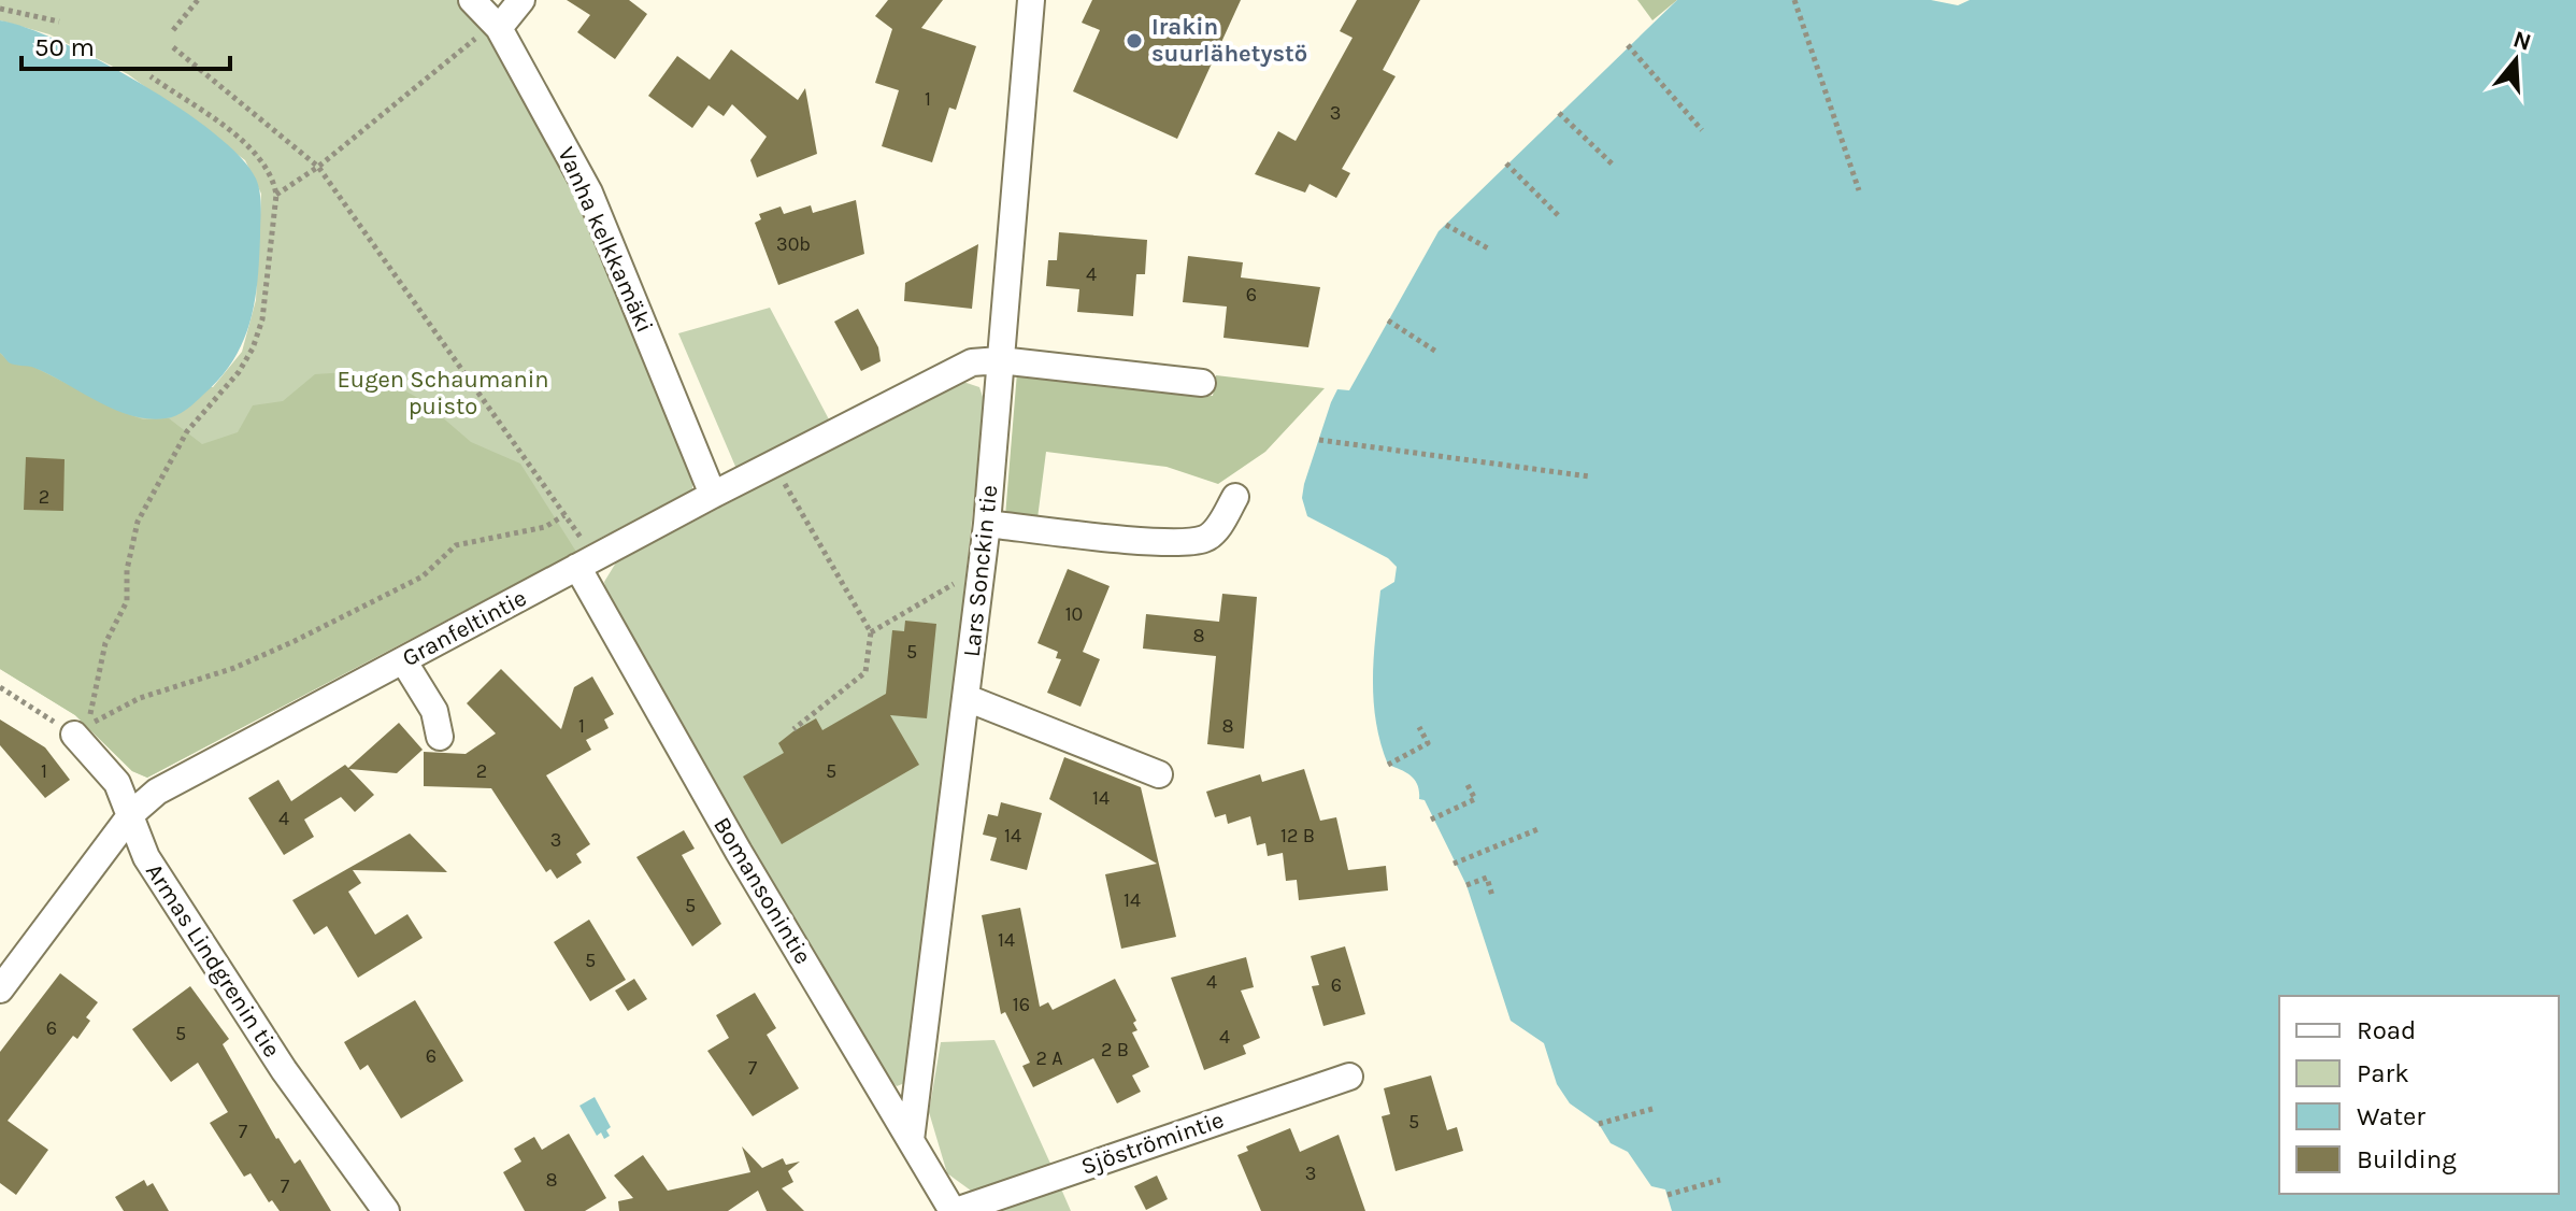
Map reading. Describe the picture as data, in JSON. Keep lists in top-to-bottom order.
{
  "streets": {
    "street": [
      "Vanha kelkkamäki",
      "Lars Sonckin tie",
      "Granfeltintie",
      "Bomansonintie",
      "Armas Lindgrenin tie",
      "Sjöströmintie"
    ]
  },
  "crossings": [
    ["Vanha kelkkamäki", "Granfeltintie"],
    ["Lars Sonckin tie", "Granfeltintie"],
    ["Lars Sonckin tie", "Bomansonintie"],
    ["Granfeltintie", "Bomansonintie"],
    ["Granfeltintie", "Armas Lindgrenin tie"],
    ["Bomansonintie", "Sjöströmintie"]
  ],
  "parks": ["Eugen Schaumanin puisto"],
  "places": ["Irakin suurlähetystö"],
  "house_numbers": [
    "1",
    "3",
    "30b",
    "4",
    "6",
    "2",
    "10",
    "8",
    "5",
    "1",
    "8",
    "1",
    "2",
    "5",
    "14",
    "4",
    "14",
    "12 B",
    "3",
    "14",
    "5",
    "14",
    "5",
    "4",
    "6",
    "16",
    "6",
    "5",
    "4",
    "2 B",
    "6",
    "2 A",
    "7",
    "5",
    "7",
    "3",
    "8",
    "7"
  ],
  "legend": [
    "Road",
    "Park",
    "Water",
    "Building"
  ],
  "scale_bar": "50 m",
  "north": "top"
}
